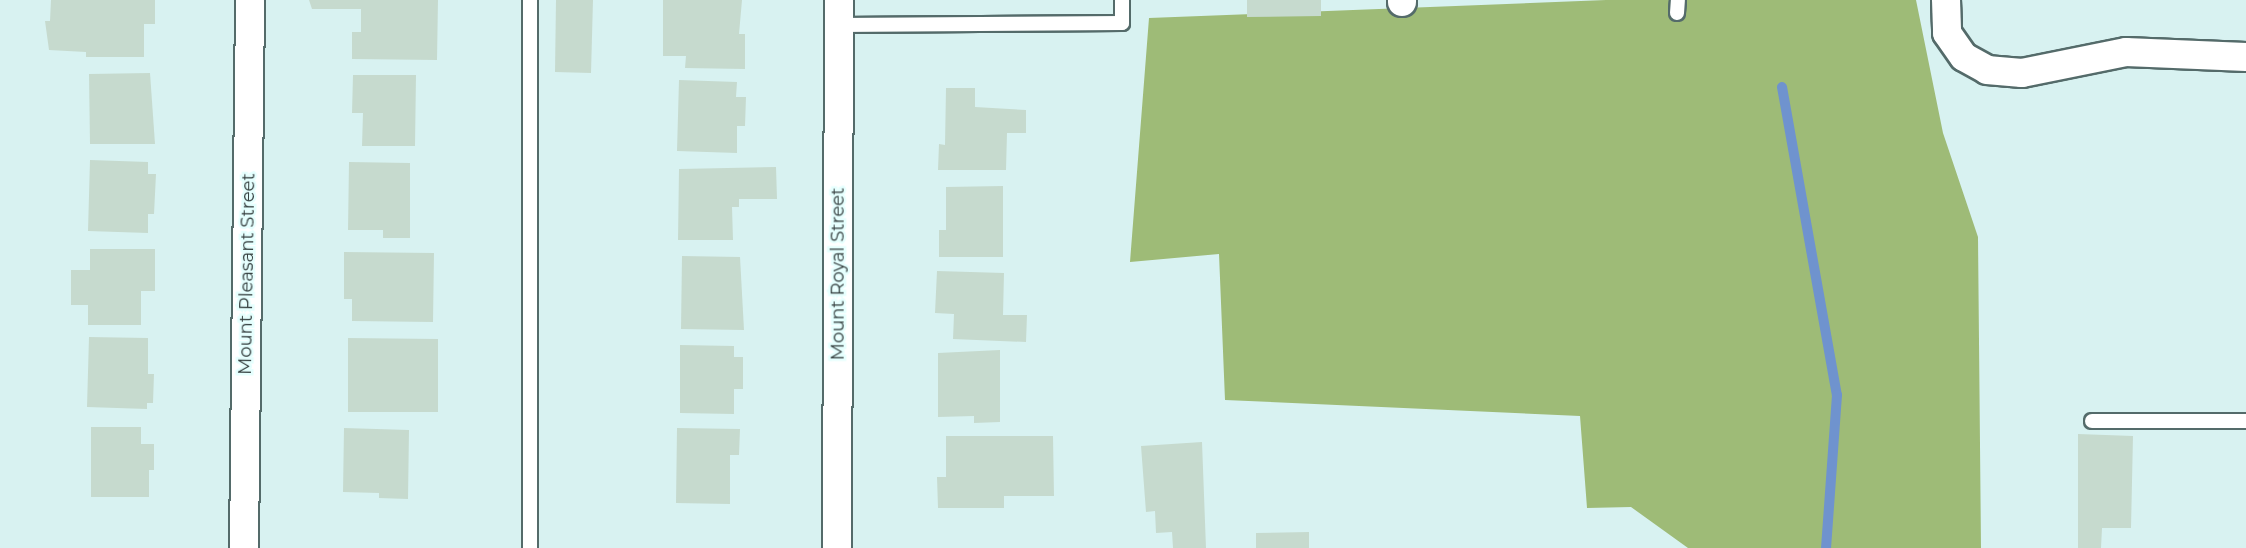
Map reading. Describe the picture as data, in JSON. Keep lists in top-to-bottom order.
{
  "streets": {
    "street": ["Mount Pleasant Street", "Mount Royal Street"]
  }
}
